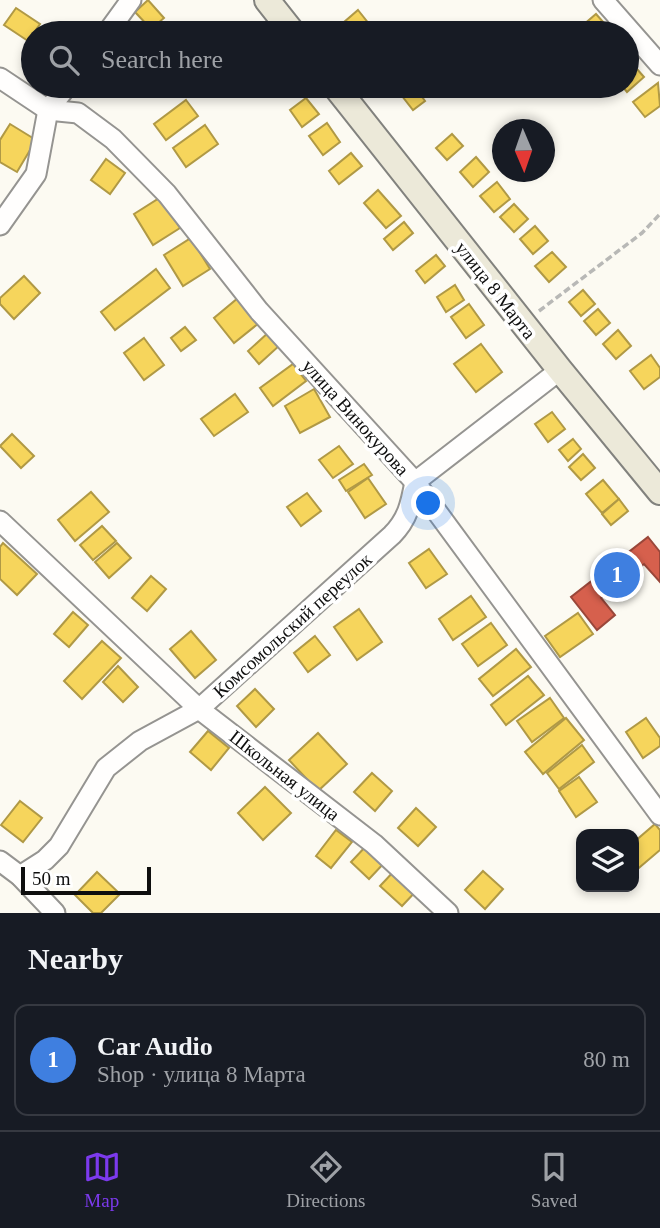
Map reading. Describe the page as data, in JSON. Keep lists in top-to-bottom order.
{
  "streets": {
    "main road": ["улица 8 Марта"],
    "street": ["улица Винокурова", "Комсомольский переулок", "Школьная улица"]
  },
  "crossings": [
    ["улица Винокурова", "Комсомольский переулок"],
    ["Комсомольский переулок", "Школьная улица"]
  ],
  "scale_bar": "50 m",
  "north": "bottom",
  "page": {
    "search": "Search here",
    "pins": "1",
    "scale": "50 m",
    "heading": "Nearby",
    "list": [
      {
        "mark": "1",
        "name": "Car Audio",
        "note": "Shop · улица 8 Марта",
        "value": "80 m"
      }
    ],
    "nav": ["Map", "Directions", "Saved"]
  }
}
